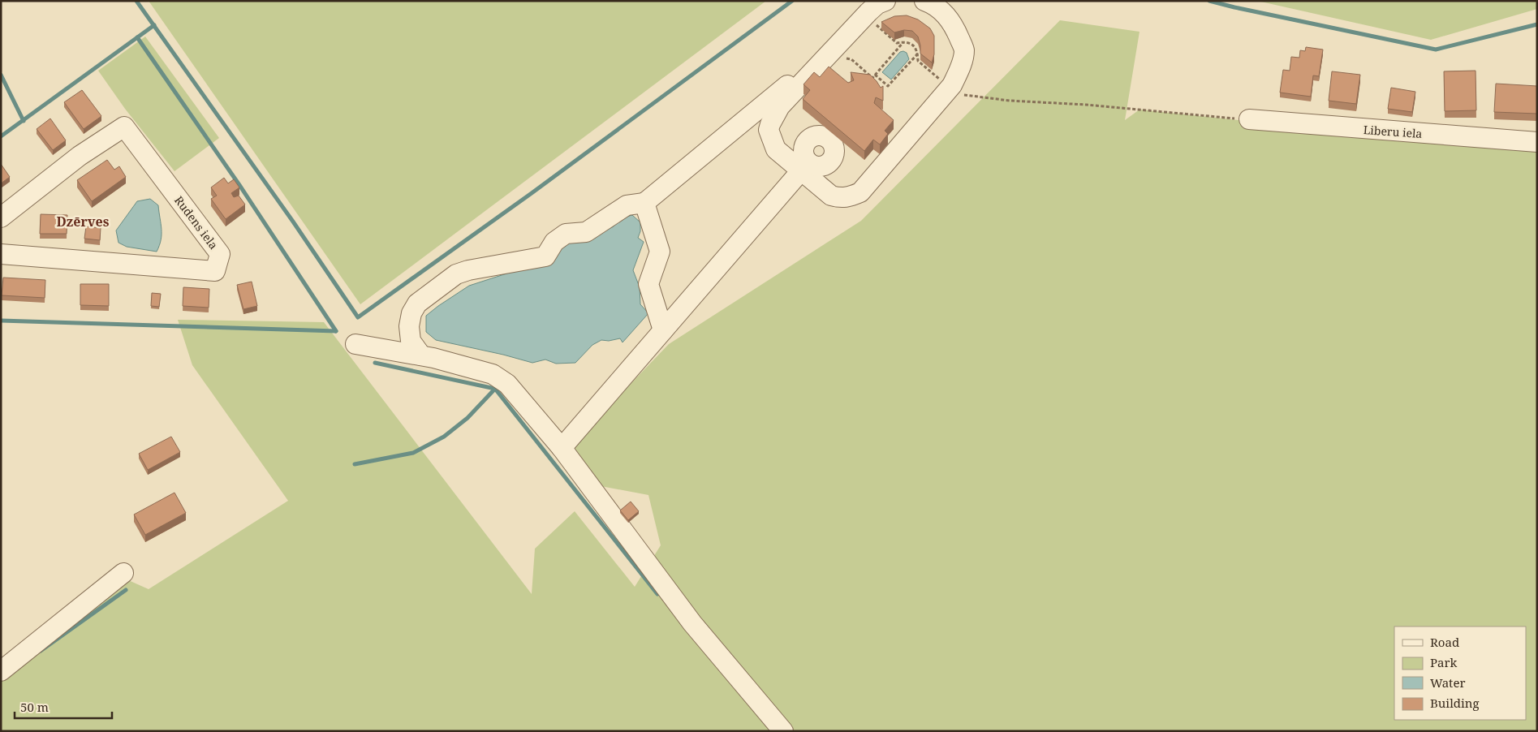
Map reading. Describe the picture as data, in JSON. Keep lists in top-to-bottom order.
{
  "streets": {
    "street": ["Liberu iela", "Rudens iela"]
  },
  "districts": ["Dzērves"],
  "legend": [
    "Road",
    "Park",
    "Water",
    "Building"
  ],
  "scale_bar": "50 m"
}
